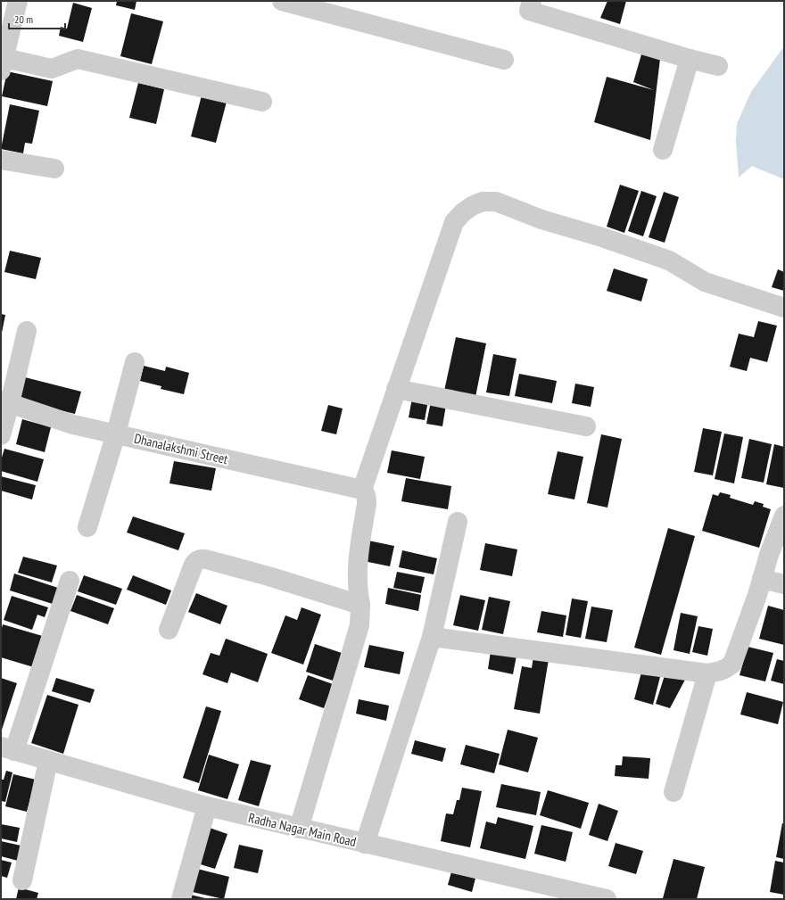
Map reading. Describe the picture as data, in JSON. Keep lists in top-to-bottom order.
{
  "streets": {
    "street": ["Dhanalakshmi Street", "Radha Nagar Main Road"]
  },
  "scale_bar": "20 m"
}
